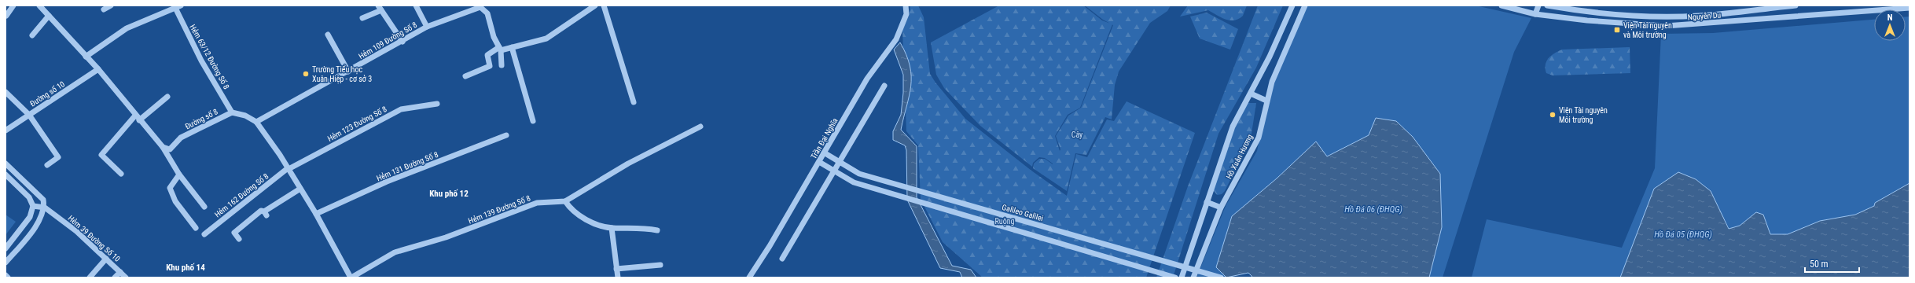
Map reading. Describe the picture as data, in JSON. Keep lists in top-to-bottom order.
{
  "streets": {
    "street": [
      "Nguyễn Du",
      "Hẻm 109 Đường Số 8",
      "Hẻm 63/12 Đường Số 8",
      "Đường số 10",
      "Đường số 8",
      "Hẻm 123 Đường Số 8",
      "Trần Đại Nghĩa",
      "Hồ Xuân Hương",
      "Hẻm 131 Đường Số 8",
      "Hẻm 162 Đường Số 8",
      "Hẻm 139 Đường Số 8",
      "Galileo Galilei",
      "Hẻm 39 Đường Số 10"
    ]
  },
  "crossings": [
    ["Hẻm 63/12 Đường Số 8", "Đường số 8"],
    ["Hẻm 123 Đường Số 8", "Hẻm 162 Đường Số 8"],
    ["Trần Đại Nghĩa", "Galileo Galilei"],
    ["Hồ Xuân Hương", "Galileo Galilei"]
  ],
  "districts": ["Khu phố 12", "Khu phố 14"],
  "water": ["Hồ Đá 06 (ĐHQG)", "Hồ Đá 05 (ĐHQG)"],
  "parks": ["Cây", "Ruộng"],
  "places": {
    "transit": ["Viện Tài nguyên và Môi trường"],
    "other": ["Trường Tiểu học Xuân Hiệp - cơ sở 3", "Viện Tài nguyên Môi trường"]
  },
  "scale_bar": "50 m",
  "north": "top"
}
